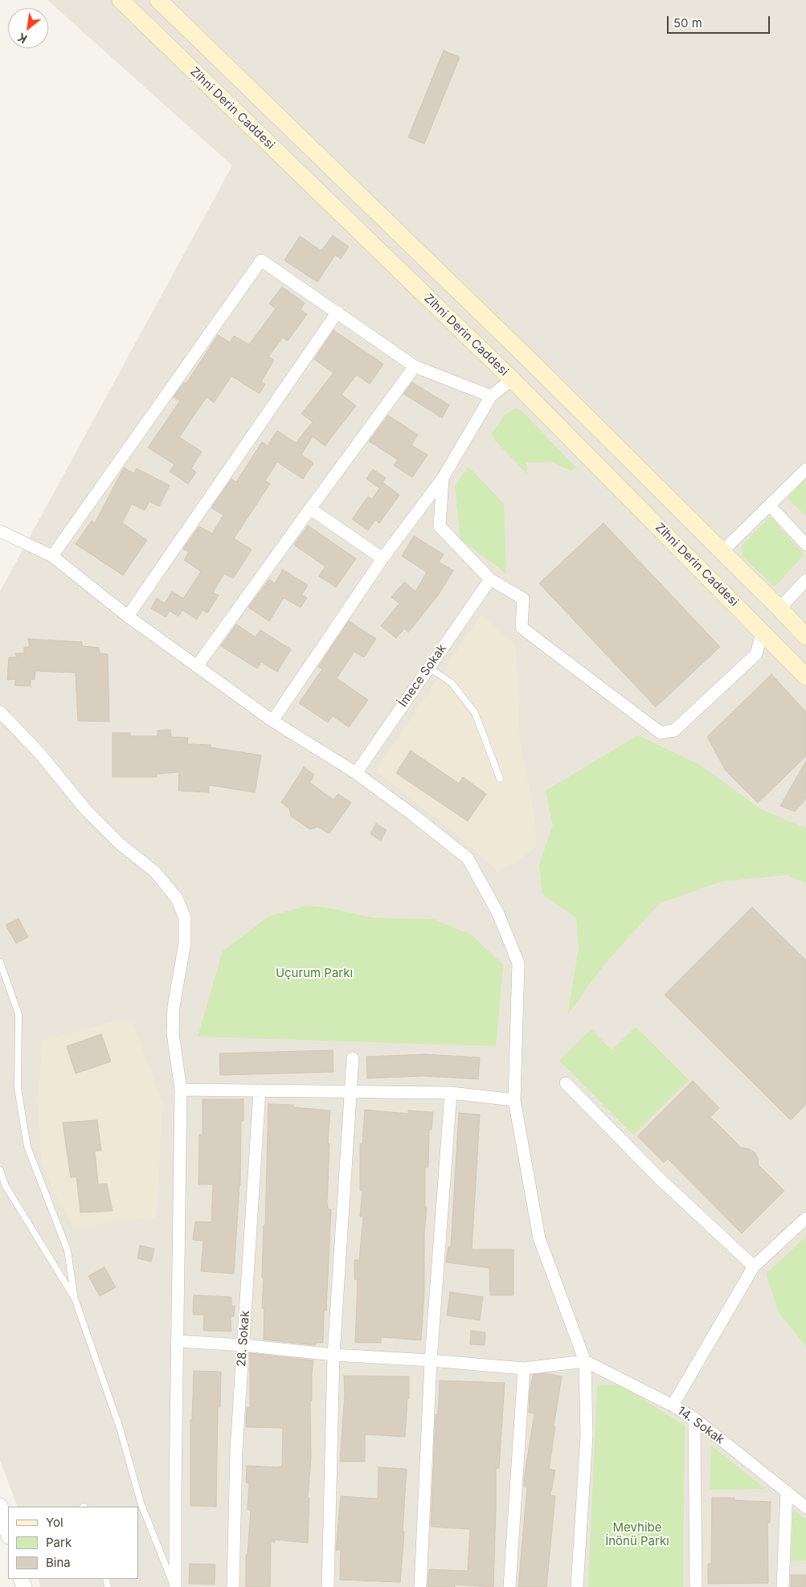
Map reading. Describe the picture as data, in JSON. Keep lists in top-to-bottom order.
{
  "streets": {
    "main road": ["Zihni Derin Caddesi"],
    "street": ["İmece Sokak", "28. Sokak", "14. Sokak"]
  },
  "parks": ["Uçurum Parkı", "Mevhibe İnönü Parkı"],
  "legend": ["Yol", "Park", "Bina"],
  "scale_bar": "50 m",
  "north": "bottom left"
}
